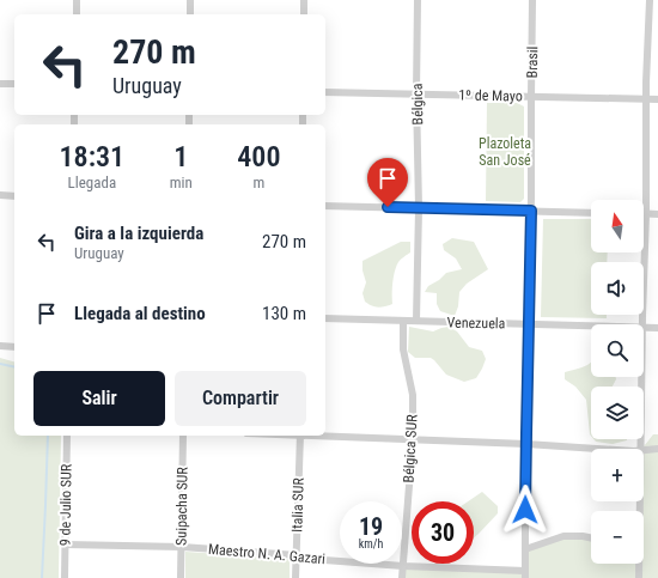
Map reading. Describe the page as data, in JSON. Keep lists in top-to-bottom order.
{
  "streets": {
    "street": [
      "Brasil",
      "1º de Mayo",
      "Bélgica",
      "Venezuela",
      "Bélgica SUR",
      "9 de Julio SUR",
      "Italia SUR",
      "Suipacha SUR",
      "Maestro N. A. Gazari"
    ]
  },
  "crossings": [
    ["Brasil", "1º de Mayo"],
    ["Brasil", "Venezuela"],
    ["Brasil", "Maestro N. A. Gazari"],
    ["1º de Mayo", "Bélgica"],
    ["Venezuela", "Bélgica SUR"],
    ["Bélgica SUR", "Maestro N. A. Gazari"],
    ["9 de Julio SUR", "Maestro N. A. Gazari"],
    ["Italia SUR", "Maestro N. A. Gazari"],
    ["Suipacha SUR", "Maestro N. A. Gazari"]
  ],
  "parks": ["Plazoleta San José"],
  "north": "top",
  "page": {
    "turn": ["270 m", "Uruguay"],
    "eta": [
      "18:31",
      "Llegada",
      "1",
      "min",
      "400",
      "m"
    ],
    "map_buttons": ["+", "−"],
    "list": [
      {
        "name": "Gira a la izquierda",
        "note": "Uruguay",
        "value": "270 m"
      },
      {
        "name": "Llegada al destino",
        "value": "130 m"
      }
    ],
    "buttons": ["Salir", "Compartir"],
    "speed": "19 km/h",
    "limit": "30"
  }
}
